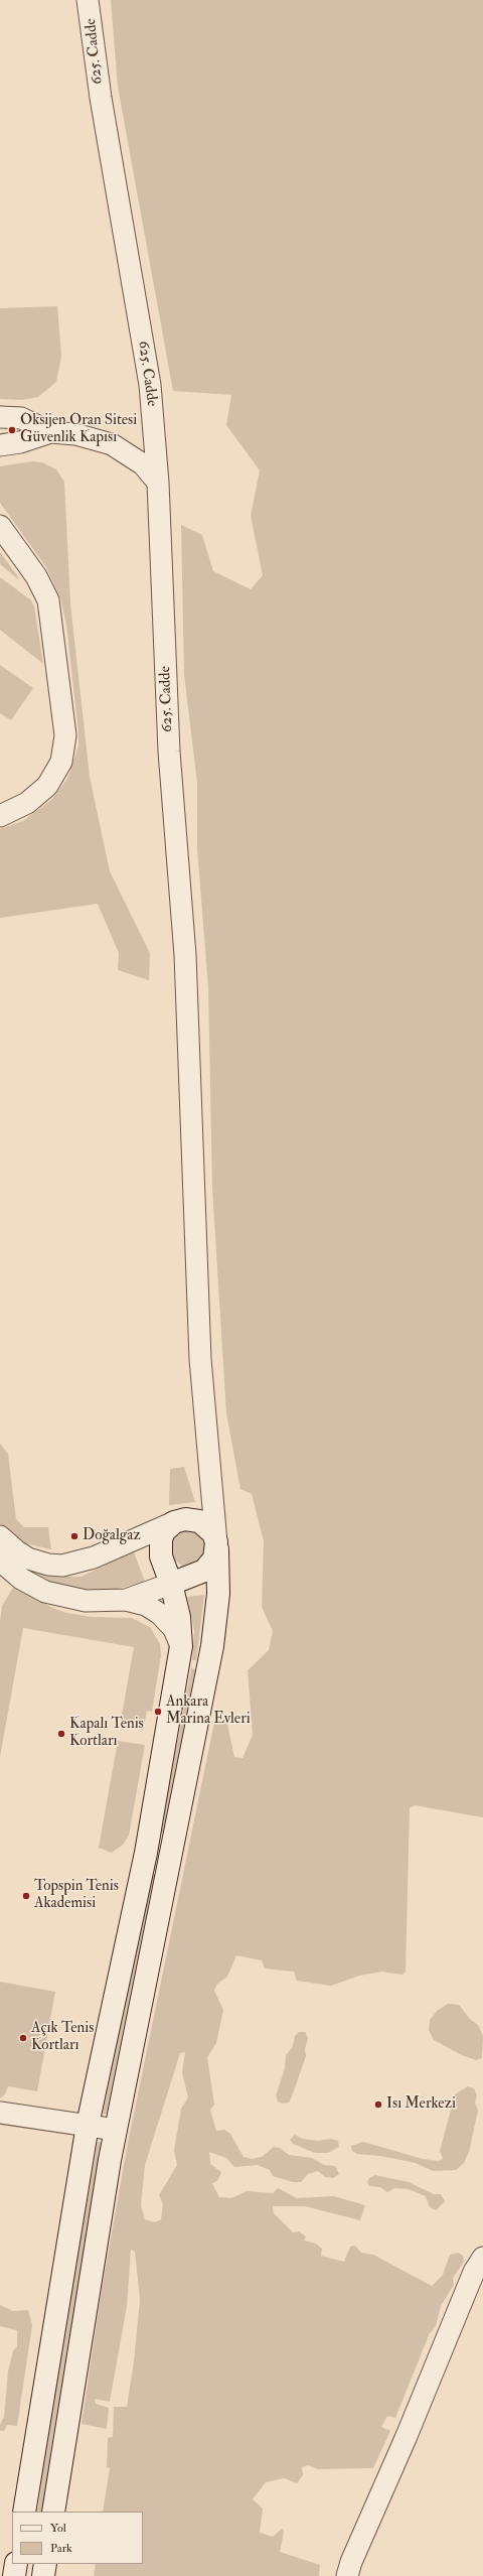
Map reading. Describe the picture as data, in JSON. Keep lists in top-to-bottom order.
{
  "streets": {
    "street": ["625. Cadde"]
  },
  "places": [
    "Oksijen Oran Sitesi Güvenlik Kapısı",
    "Doğalgaz",
    "Ankara Marina Evleri",
    "Kapalı Tenis Kortları",
    "Topspin Tenis Akademisi",
    "Açık Tenis Kortları",
    "Isı Merkezi"
  ],
  "legend": ["Yol", "Park"]
}
